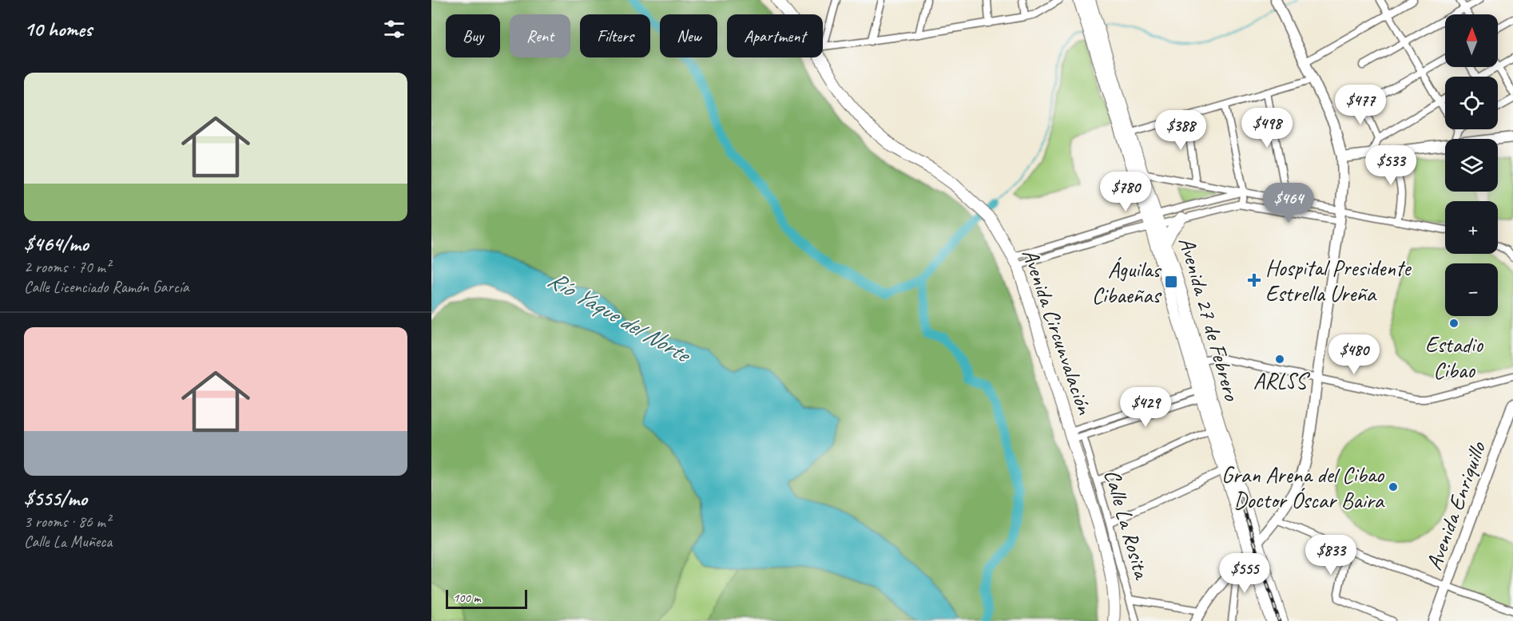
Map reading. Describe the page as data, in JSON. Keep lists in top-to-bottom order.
{
  "streets": {
    "main road": ["Avenida 27 de Febrero", "Avenida Circunvalación", "Avenida Enriquillo"],
    "street": ["Calle La Rosita"]
  },
  "crossings": [
    ["Avenida Circunvalación", "Calle La Rosita"]
  ],
  "water": ["Río Yaque del Norte"],
  "places": {
    "health": ["Hospital Presidente Estrella Ureña"],
    "transit": ["Águilas Cibaeñas"],
    "other": ["Estadio Cibao", "ARLSS", "Gran Arena del Cibao Doctor Óscar Baira"]
  },
  "scale_bar": "100 m",
  "north": "top",
  "page": {
    "heading": "10 homes",
    "map_buttons": ["+", "−"],
    "chip": [
      "Buy",
      "Rent",
      "Filters",
      "New",
      "Apartment"
    ],
    "list": [
      {
        "name": "$464/mo",
        "note": "2 rooms · 70 m² · Calle Licenciado Ramón García"
      },
      {
        "name": "$555/mo",
        "note": "3 rooms · 86 m² · Calle La Muñeca"
      }
    ],
    "price": [
      "$477",
      "$498",
      "$388",
      "$533",
      "$780",
      "$464",
      "$480",
      "$429",
      "$833",
      "$555"
    ],
    "scale": "100 m"
  }
}
